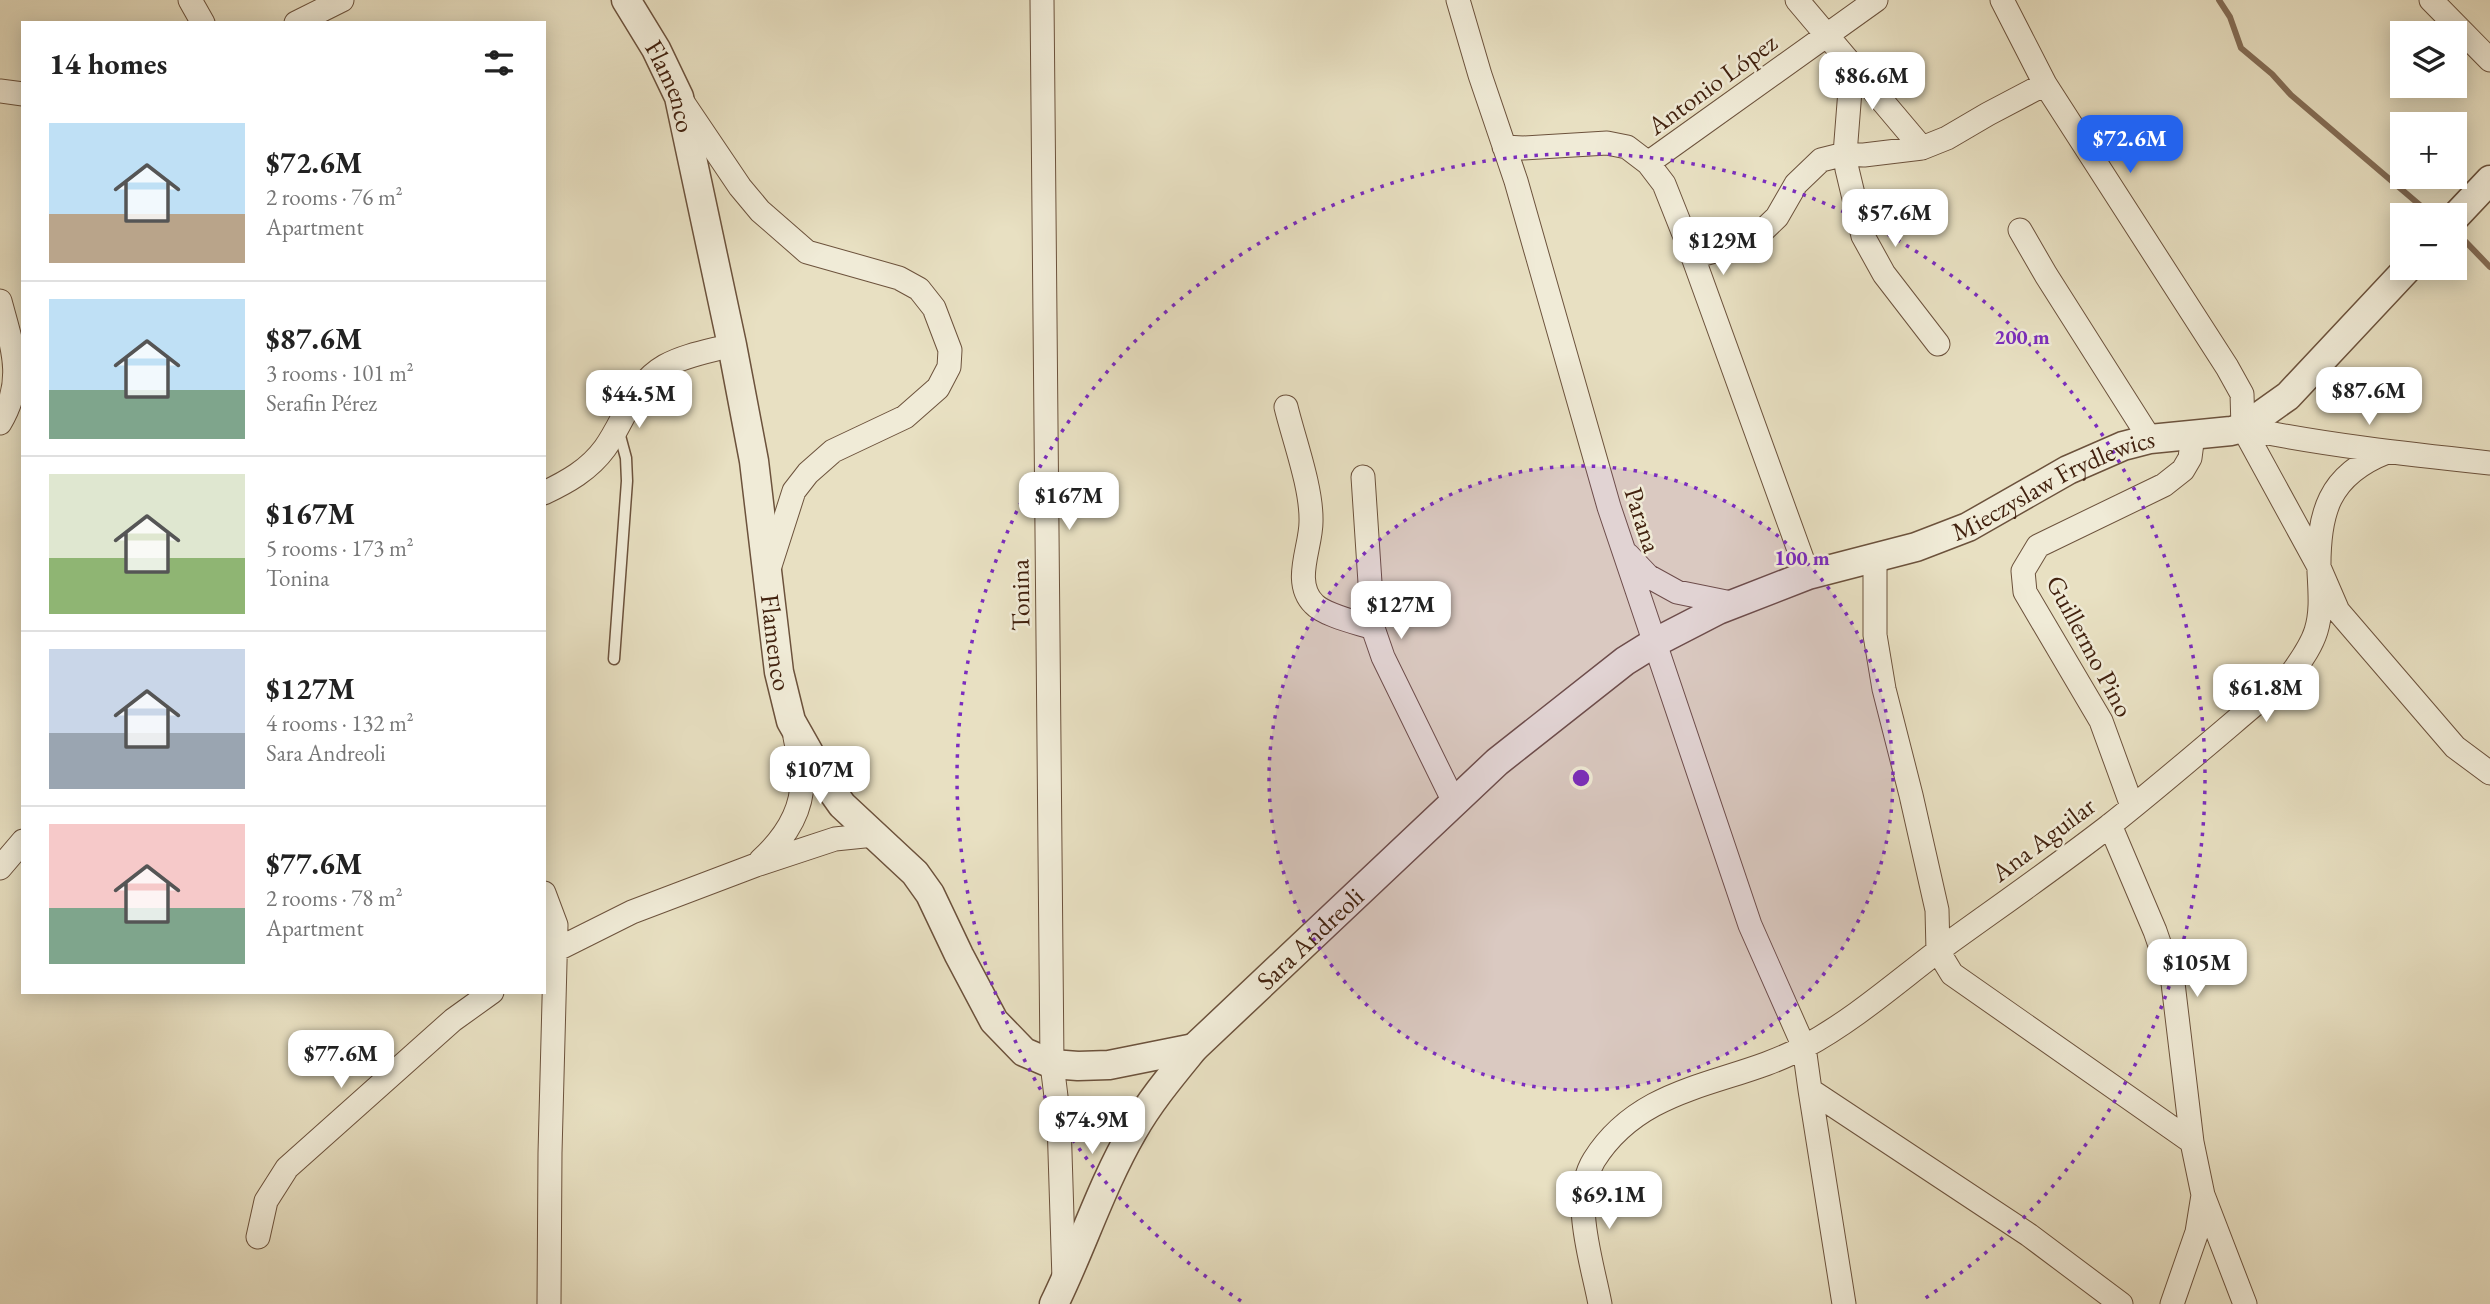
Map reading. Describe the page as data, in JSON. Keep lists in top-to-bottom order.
{
  "streets": {
    "street": [
      "Antonio López",
      "Flamenco",
      "Mieczyslaw Frydlewics",
      "Parana",
      "Tonina",
      "Guillermo Pino",
      "Ana Aguilar",
      "Sara Andreoli"
    ]
  },
  "crossings": [
    ["Flamenco", "Tonina"],
    ["Flamenco", "Sara Andreoli"],
    ["Mieczyslaw Frydlewics", "Parana"],
    ["Mieczyslaw Frydlewics", "Guillermo Pino"],
    ["Mieczyslaw Frydlewics", "Sara Andreoli"],
    ["Parana", "Ana Aguilar"],
    ["Parana", "Sara Andreoli"],
    ["Tonina", "Sara Andreoli"],
    ["Guillermo Pino", "Ana Aguilar"]
  ],
  "page": {
    "map_buttons": ["+", "−"],
    "heading": "14 homes",
    "price": [
      "$86.6M",
      "$72.6M",
      "$57.6M",
      "$129M",
      "$87.6M",
      "$44.5M",
      "$167M",
      "$127M",
      "$61.8M",
      "$107M",
      "$105M",
      "$77.6M",
      "$74.9M",
      "$69.1M"
    ],
    "list": [
      {
        "name": "$72.6M",
        "note": "2 rooms · 76 m² · Apartment"
      },
      {
        "name": "$87.6M",
        "note": "3 rooms · 101 m² · Serafin Pérez"
      },
      {
        "name": "$167M",
        "note": "5 rooms · 173 m² · Tonina"
      },
      {
        "name": "$127M",
        "note": "4 rooms · 132 m² · Sara Andreoli"
      },
      {
        "name": "$77.6M",
        "note": "2 rooms · 78 m² · Apartment"
      }
    ]
  },
  "rings": ["200 m", "100 m"]
}
